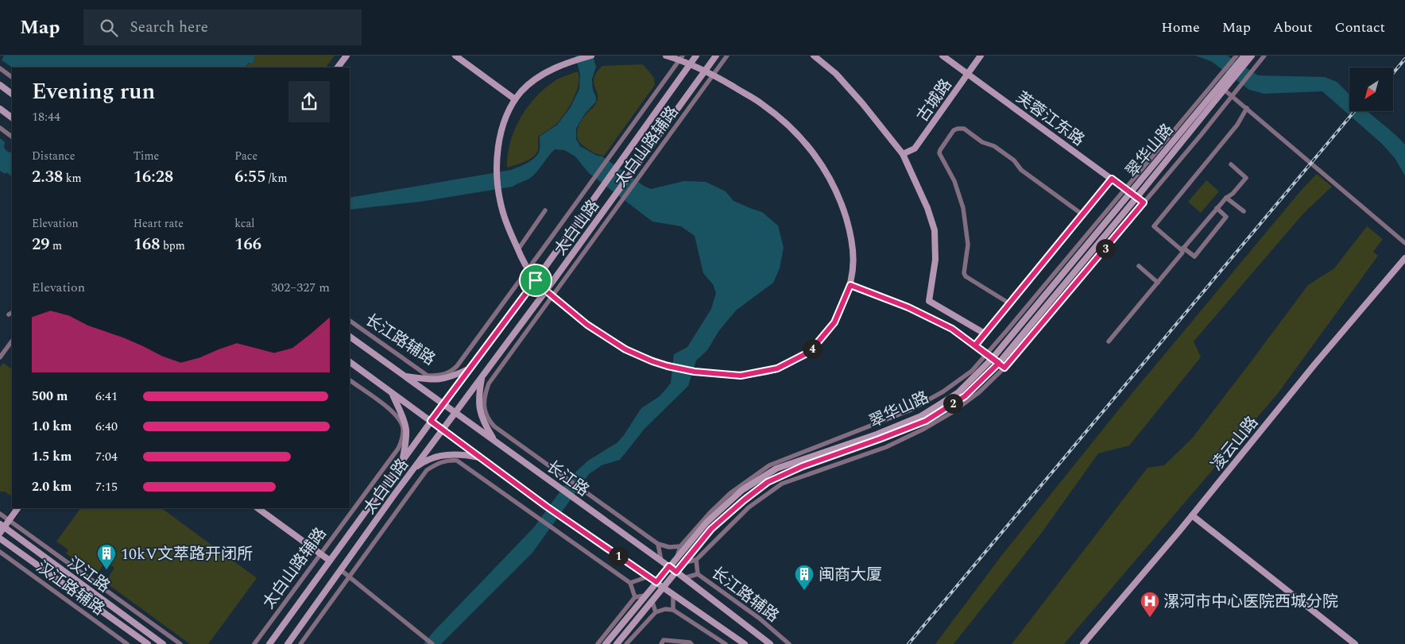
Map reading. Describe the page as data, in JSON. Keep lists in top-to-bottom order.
{
  "streets": {
    "main road": [
      "古城路",
      "芙蓉江东路",
      "翠华山路",
      "太白山路",
      "凌云山路",
      "长江路",
      "汉江路"
    ],
    "street": ["太白山路辅路", "长江路辅路", "汉江路辅路"]
  },
  "crossings": [
    ["古城路", "芙蓉江东路"],
    ["芙蓉江东路", "翠华山路"],
    ["太白山路辅路", "长江路辅路"],
    ["翠华山路", "长江路"],
    ["太白山路", "长江路"],
    ["长江路辅路", "长江路"]
  ],
  "places": {
    "building": ["10kV文萃路开闭所", "闽商大厦"],
    "hospital": ["漯河市中心医院西城分院"]
  },
  "north": "bottom left",
  "page": {
    "header": "Map",
    "search": "Search here",
    "nav": [
      "Home",
      "Map",
      "About",
      "Contact"
    ],
    "heading": ["Evening run", "18:44"],
    "stats": [
      ["Distance", "2.38 km"],
      ["Time", "16:28"],
      ["Pace", "6:55 /km"],
      ["Elevation", "29 m"],
      ["Heart rate", "168 bpm"],
      ["kcal", "166"]
    ],
    "pins": [
      "3",
      "4",
      "2",
      "1"
    ],
    "chart": ["Elevation", "302–327 m"],
    "list": [
      {
        "name": "500 m",
        "note": "6:41"
      },
      {
        "name": "1.0 km",
        "note": "6:40"
      },
      {
        "name": "1.5 km",
        "note": "7:04"
      },
      {
        "name": "2.0 km",
        "note": "7:15"
      }
    ]
  }
}
